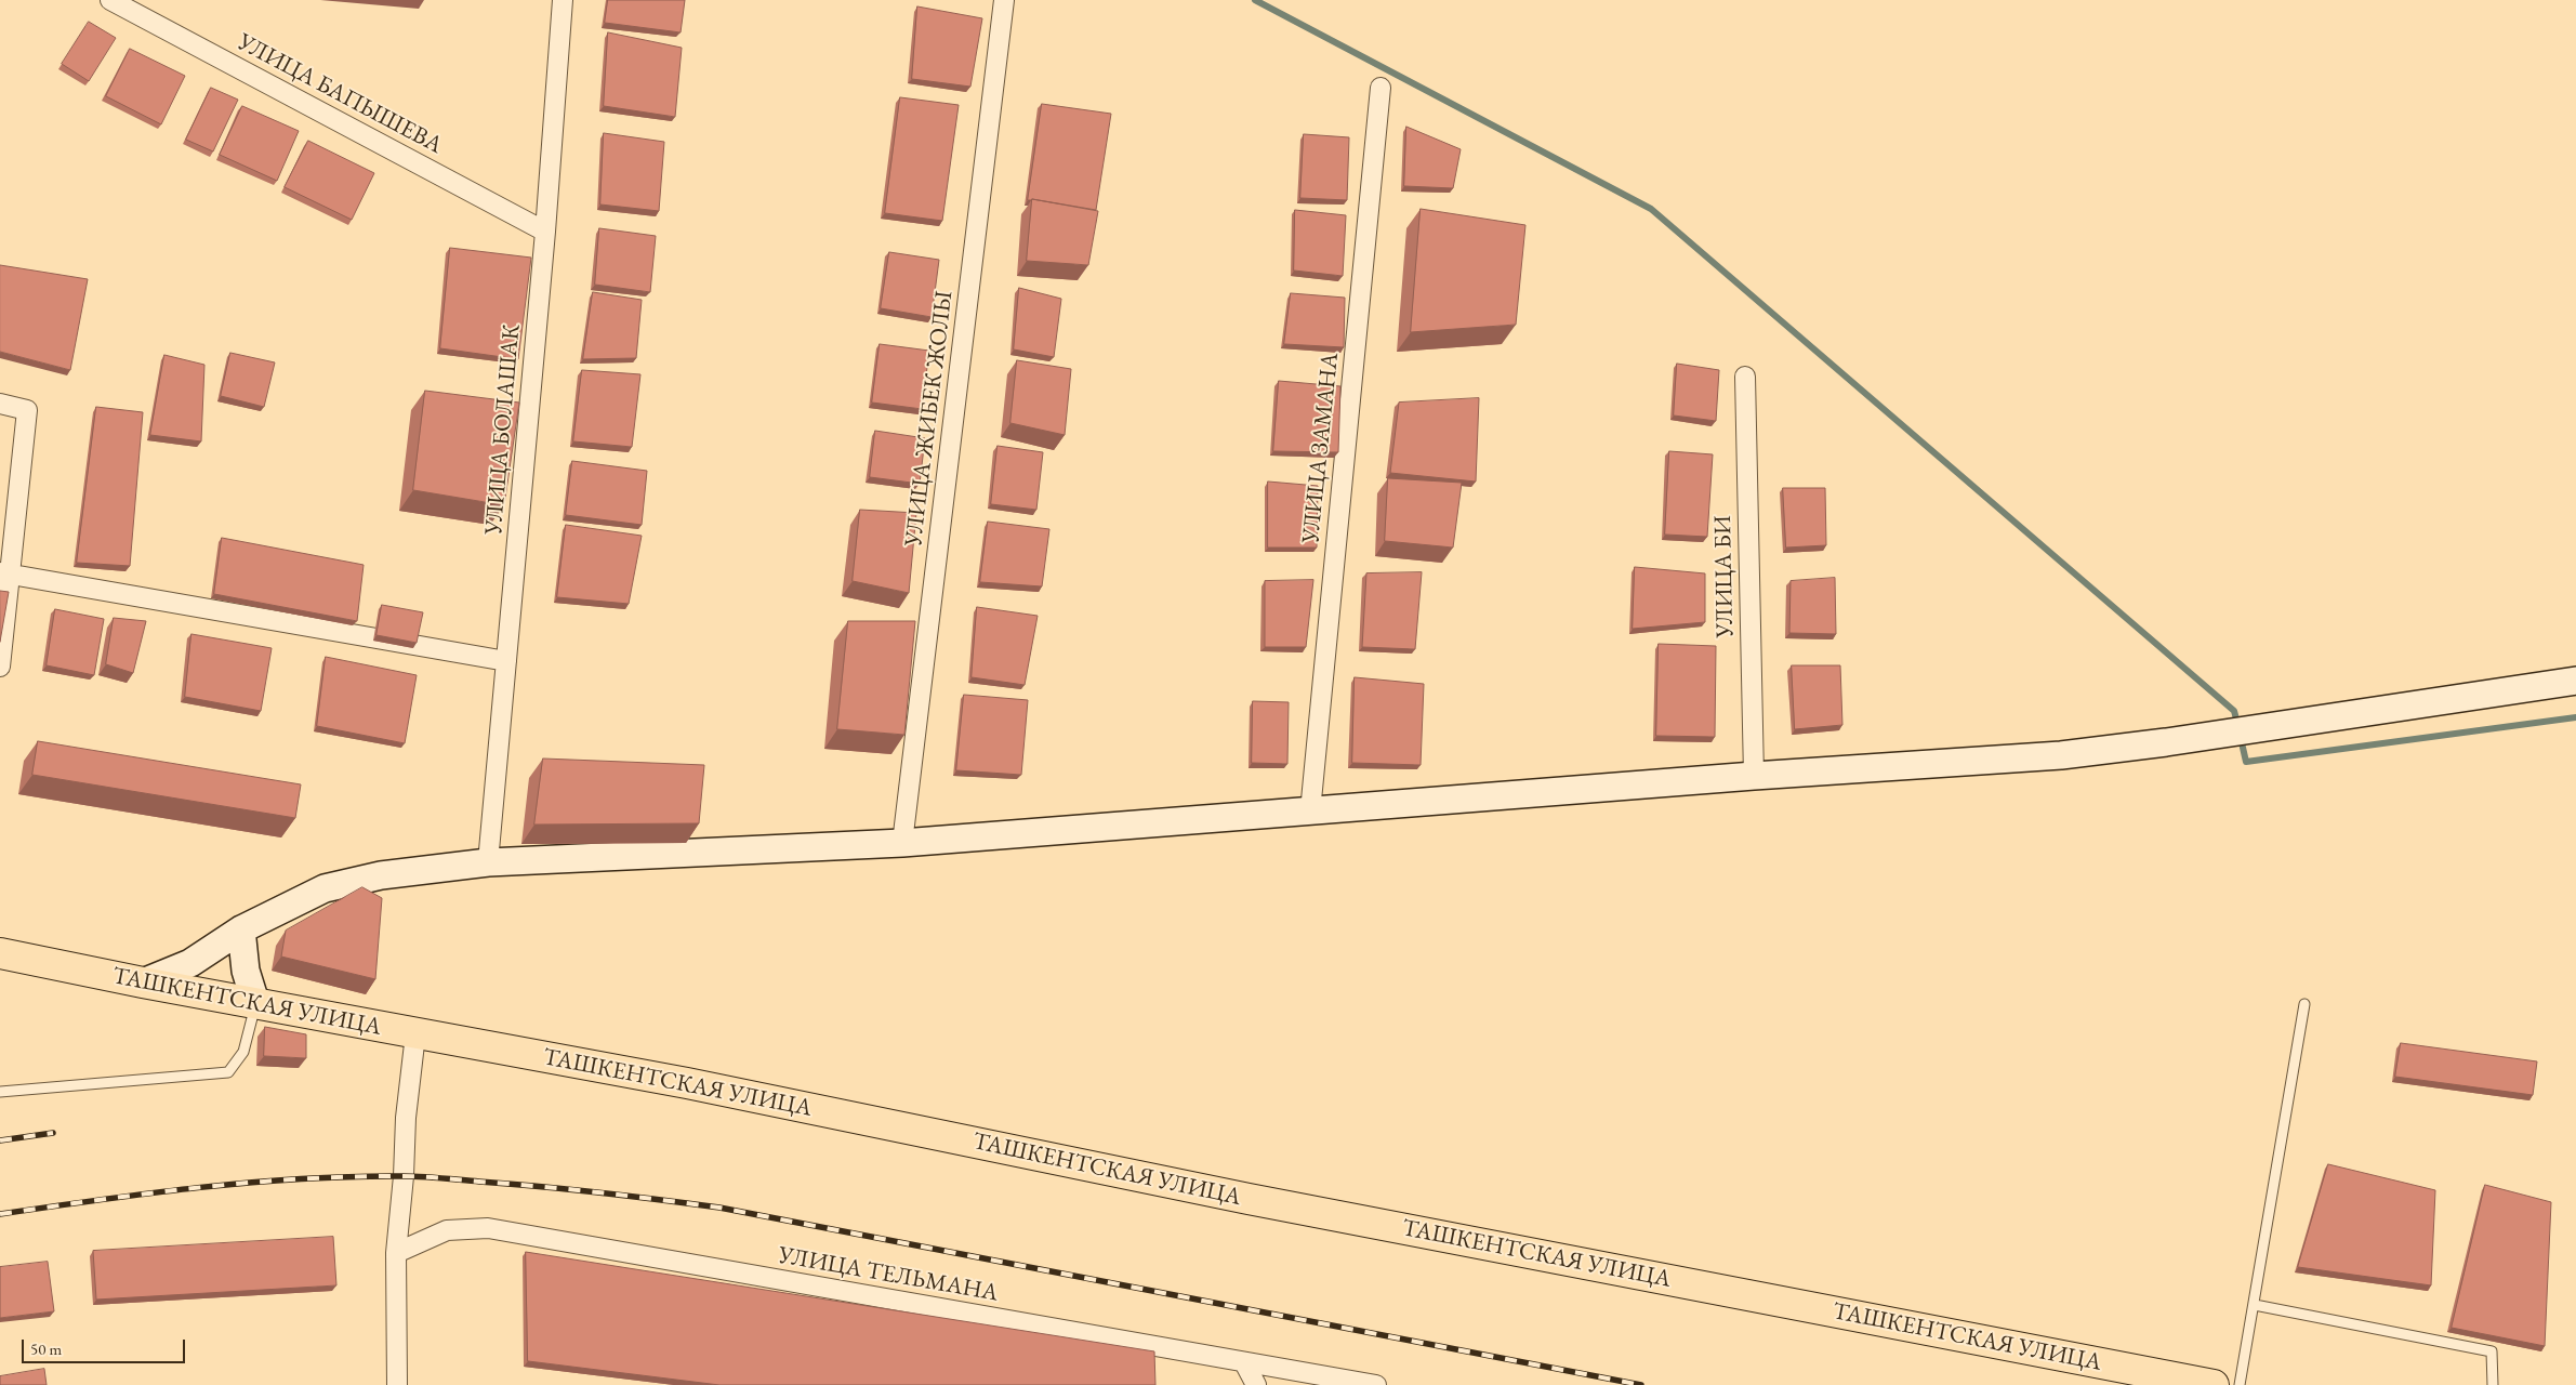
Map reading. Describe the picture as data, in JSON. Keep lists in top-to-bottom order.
{
  "streets": {
    "main road": ["ТАШКЕНТСКАЯ УЛИЦА"],
    "street": [
      "УЛИЦА БАПЫШЕВА",
      "УЛИЦА ЖИБЕК ЖОЛЫ",
      "УЛИЦА БОЛАШАК",
      "УЛИЦА ЗАМАНА",
      "УЛИЦА БИ",
      "УЛИЦА ТЕЛЬМАНА"
    ]
  },
  "crossings": [
    ["УЛИЦА БАПЫШЕВА", "УЛИЦА БОЛАШАК"]
  ],
  "scale_bar": "50 m"
}
